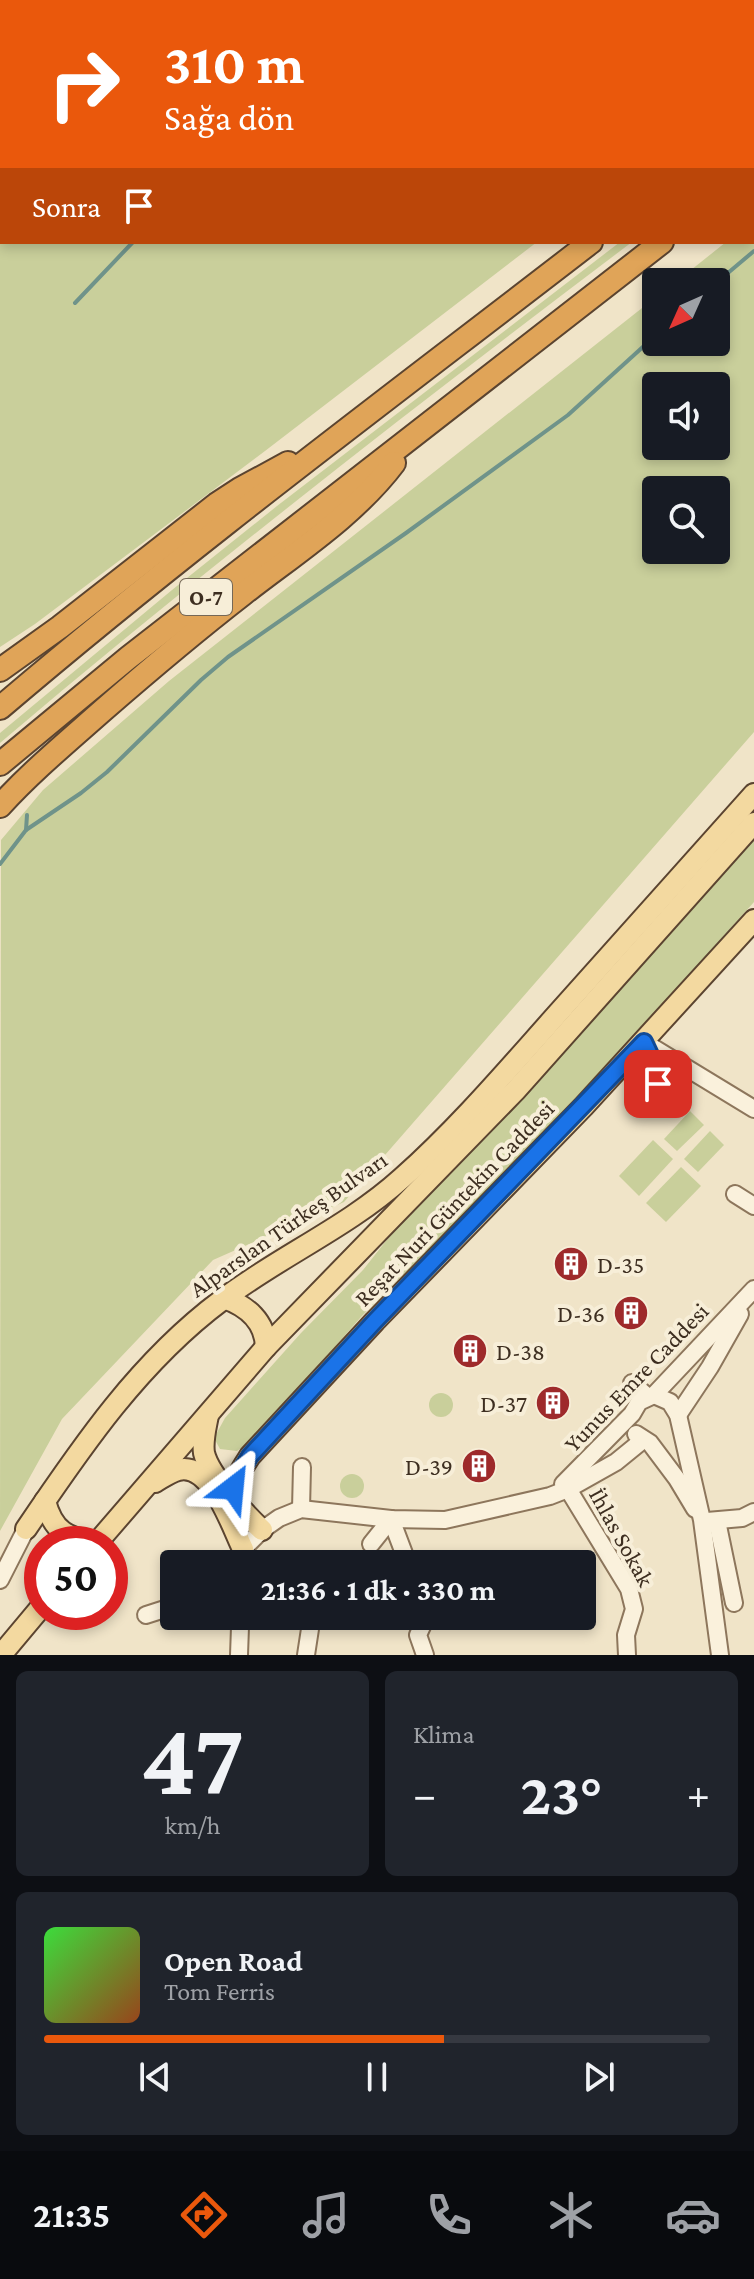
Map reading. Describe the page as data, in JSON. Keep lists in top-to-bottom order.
{
  "streets": {
    "highway": ["O-7"],
    "main road": ["Reşat Nuri Güntekin Caddesi", "Alparslan Türkeş Bulvarı"],
    "street": ["Yunus Emre Caddesi", "İhlas Sokak"]
  },
  "crossings": [
    ["Yunus Emre Caddesi", "İhlas Sokak"]
  ],
  "places": {
    "building": [
      "D-35",
      "D-36",
      "D-38",
      "D-37",
      "D-39"
    ]
  },
  "north": "bottom left",
  "page": {
    "turn": ["310 m", "Sağa dön"],
    "then": "Sonra",
    "limit": "50",
    "trip": "21:36 · 1 dk · 330 m",
    "tile": [
      ["47", "km/h"],
      "Klima"
    ],
    "heat": ["−", "23°", "+"],
    "song": ["Open Road", "Tom Ferris"],
    "tabs": "21:35"
  }
}
